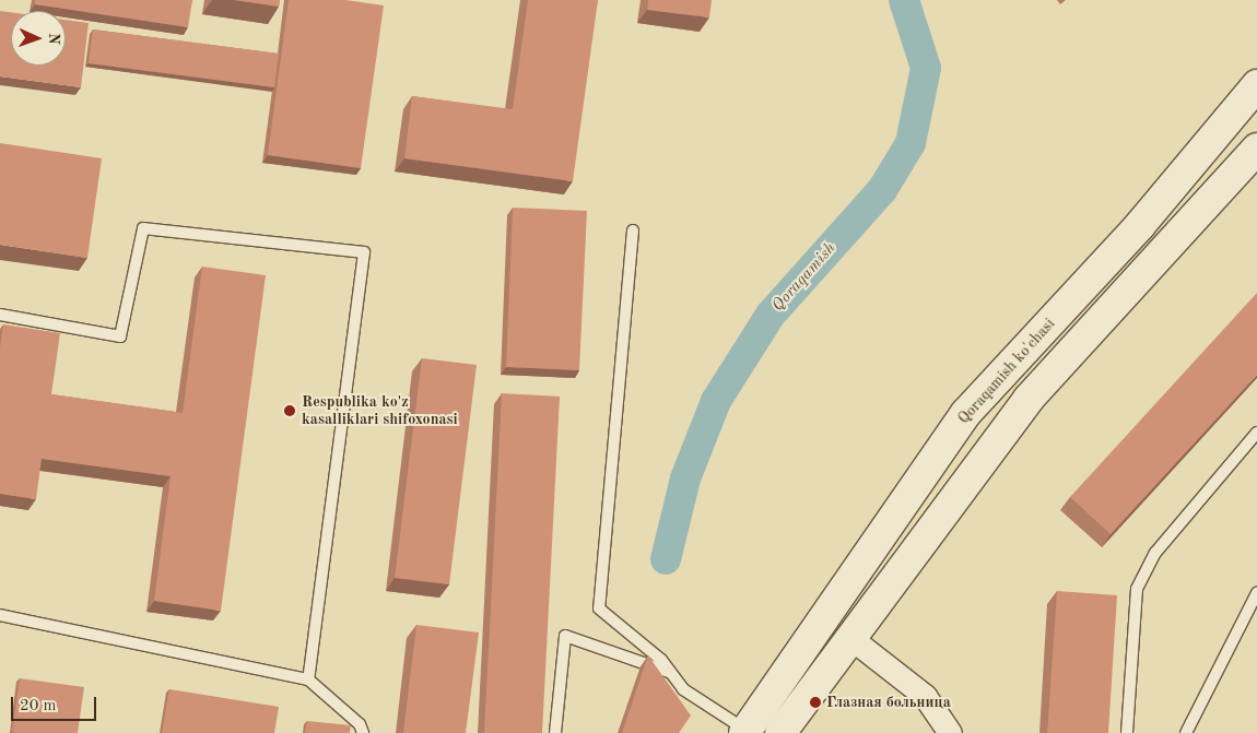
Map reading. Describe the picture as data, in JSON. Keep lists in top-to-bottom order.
{
  "streets": {
    "main road": ["Qoraqamish ko'chasi"]
  },
  "water": ["Qoraqamish"],
  "places": ["Respublika ko'z kasalliklari shifoxonasi", "Глазная больница"],
  "scale_bar": "20 m",
  "north": "right"
}
